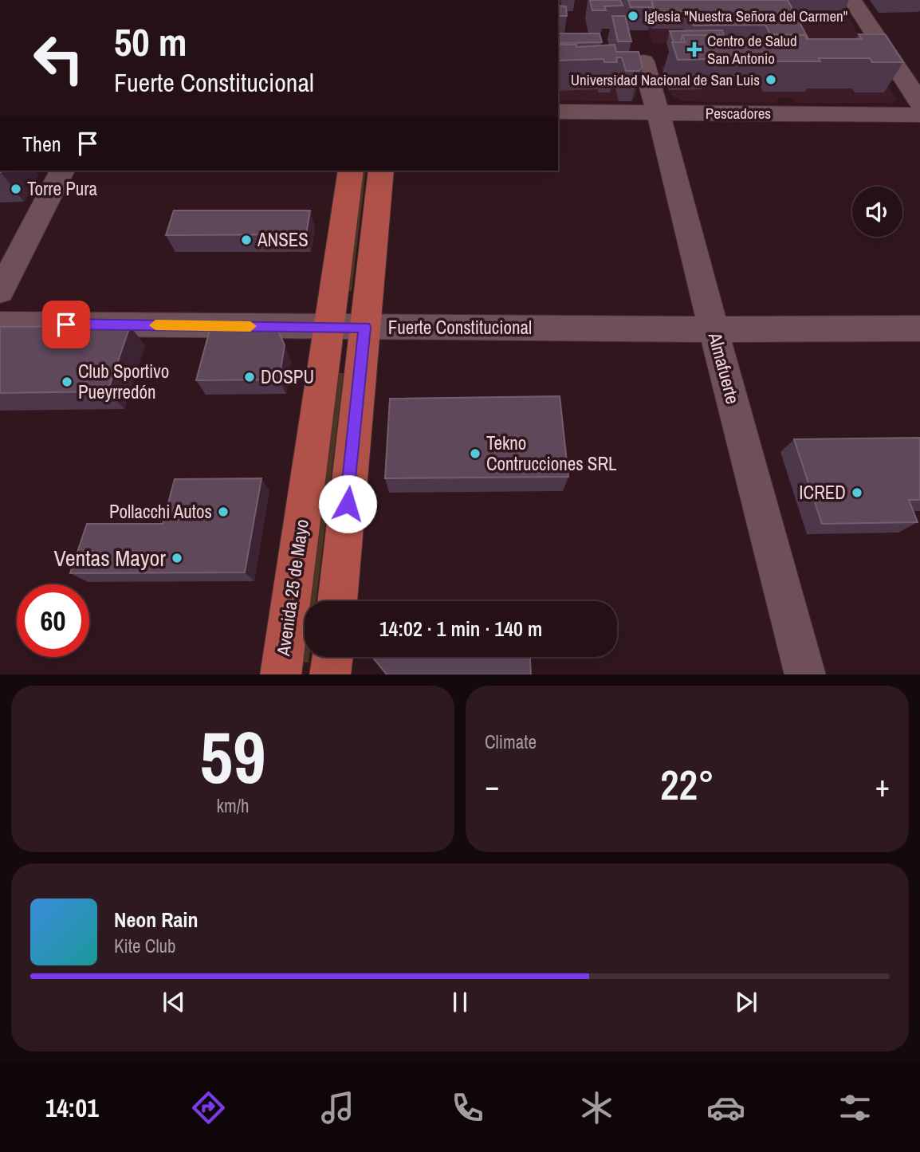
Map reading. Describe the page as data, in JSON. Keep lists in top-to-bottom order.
{
  "streets": {
    "main road": ["Avenida 25 de Mayo"],
    "street": ["Pescadores", "Fuerte Constitucional", "Almafuerte"]
  },
  "crossings": [
    ["Pescadores", "Almafuerte"],
    ["Fuerte Constitucional", "Almafuerte"],
    ["Fuerte Constitucional", "Avenida 25 de Mayo"]
  ],
  "places": {
    "other": [
      "Iglesia \"Nuestra Señora del Carmen\"",
      "Universidad Nacional de San Luis",
      "Torre Pura",
      "ANSES",
      "DOSPU",
      "Club Sportivo Pueyrredón",
      "Tekno Contrucciones SRL",
      "ICRED",
      "Pollacchi Autos",
      "Ventas Mayor"
    ],
    "health": ["Centro de Salud San Antonio"]
  },
  "page": {
    "turn": ["50 m", "Fuerte Constitucional"],
    "then": "Then",
    "limit": "60",
    "trip": "14:02 · 1 min · 140 m",
    "tile": [
      ["59", "km/h"],
      "Climate"
    ],
    "heat": ["−", "22°", "+"],
    "song": ["Neon Rain", "Kite Club"],
    "tabs": "14:01"
  }
}
